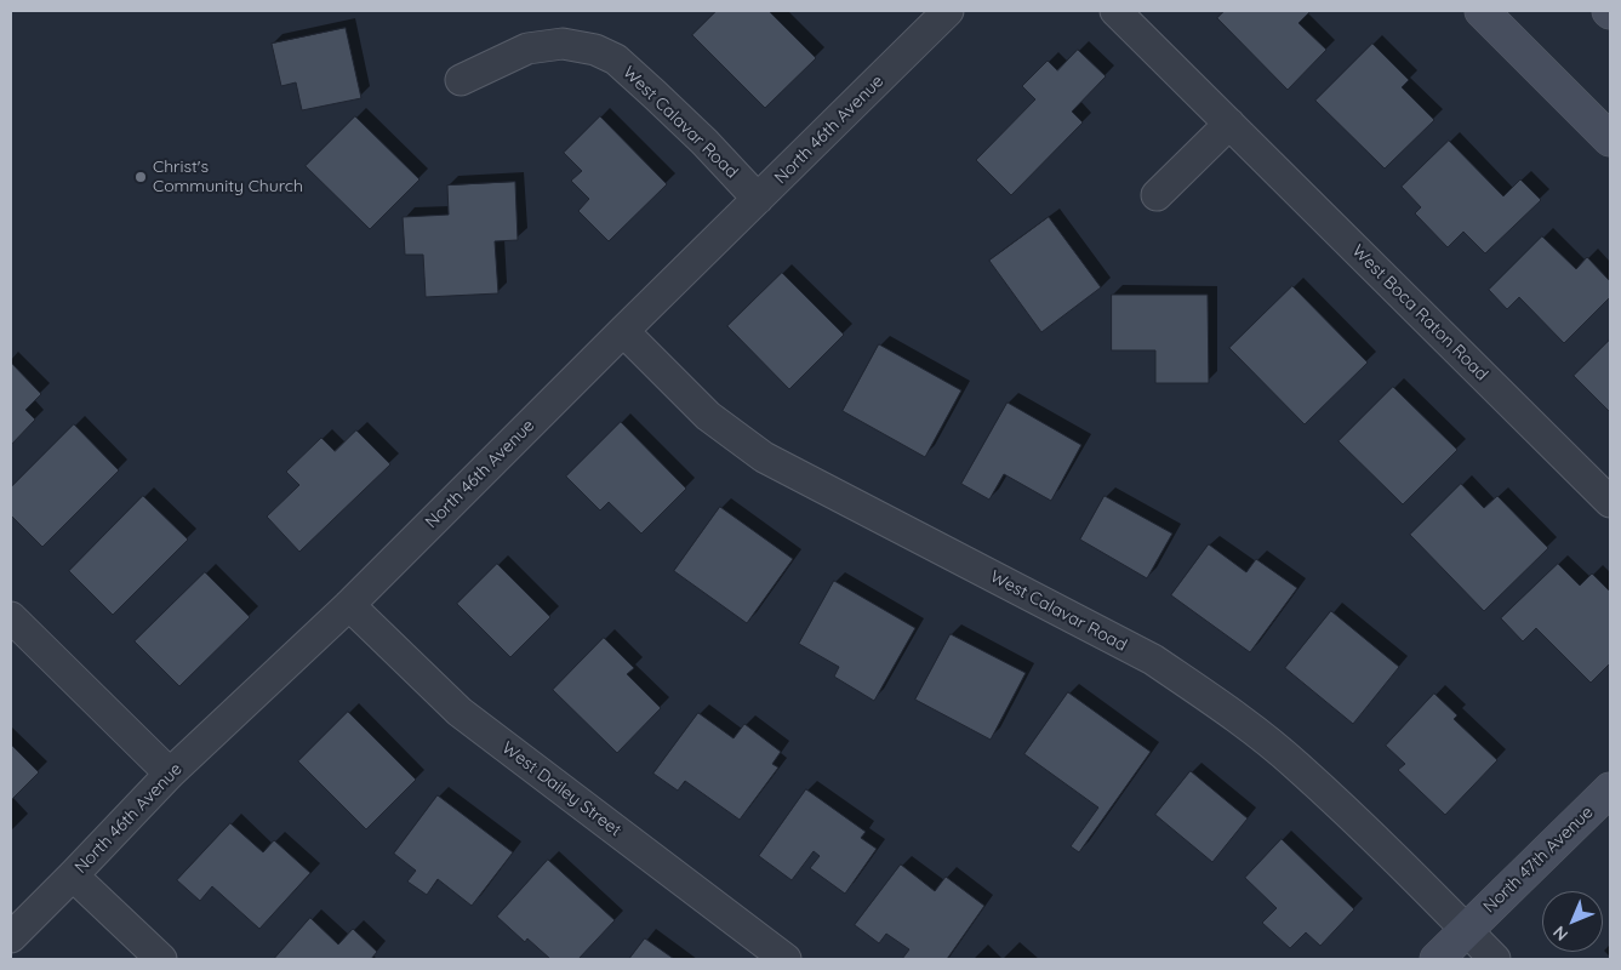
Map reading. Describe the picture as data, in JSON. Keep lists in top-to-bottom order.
{
  "streets": {
    "street": [
      "West Calavar Road",
      "North 46th Avenue",
      "West Boca Raton Road",
      "West Dailey Street",
      "North 47th Avenue"
    ]
  },
  "crossings": [
    ["West Calavar Road", "North 46th Avenue"],
    ["West Calavar Road", "North 47th Avenue"],
    ["North 46th Avenue", "West Dailey Street"]
  ],
  "places": ["Christ's Community Church"],
  "north": "bottom left"
}
